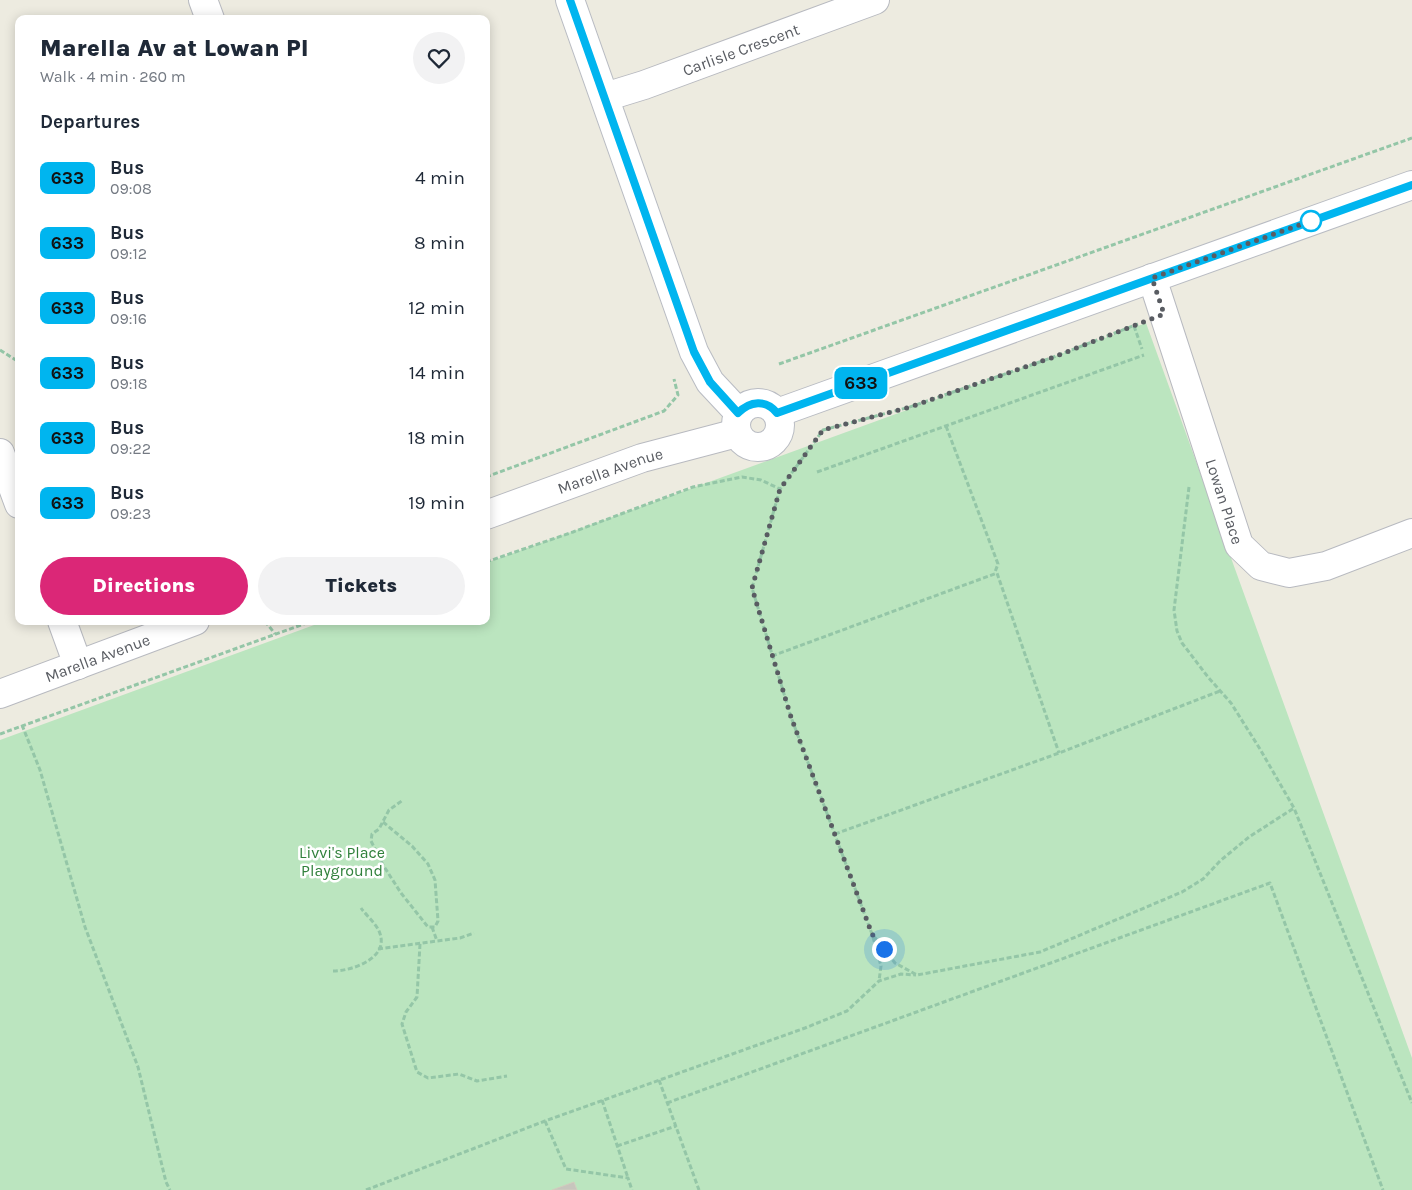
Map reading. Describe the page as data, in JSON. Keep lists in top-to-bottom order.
{
  "streets": {
    "street": ["Carlisle Crescent", "Marella Avenue", "Lowan Place"]
  },
  "parks": ["Livvi's Place Playground"],
  "lines": ["bus line 633"],
  "page": {
    "on_map": "633",
    "heading": [
      ["Marella Av at Lowan Pl", "Walk · 4 min · 260 m"],
      "Departures"
    ],
    "list": [
      {
        "mark": "633",
        "name": "Bus",
        "note": "09:08",
        "value": "4 min"
      },
      {
        "mark": "633",
        "name": "Bus",
        "note": "09:12",
        "value": "8 min"
      },
      {
        "mark": "633",
        "name": "Bus",
        "note": "09:16",
        "value": "12 min"
      },
      {
        "mark": "633",
        "name": "Bus",
        "note": "09:18",
        "value": "14 min"
      },
      {
        "mark": "633",
        "name": "Bus",
        "note": "09:22",
        "value": "18 min"
      },
      {
        "mark": "633",
        "name": "Bus",
        "note": "09:23",
        "value": "19 min"
      }
    ],
    "buttons": ["Directions", "Tickets"]
  }
}
